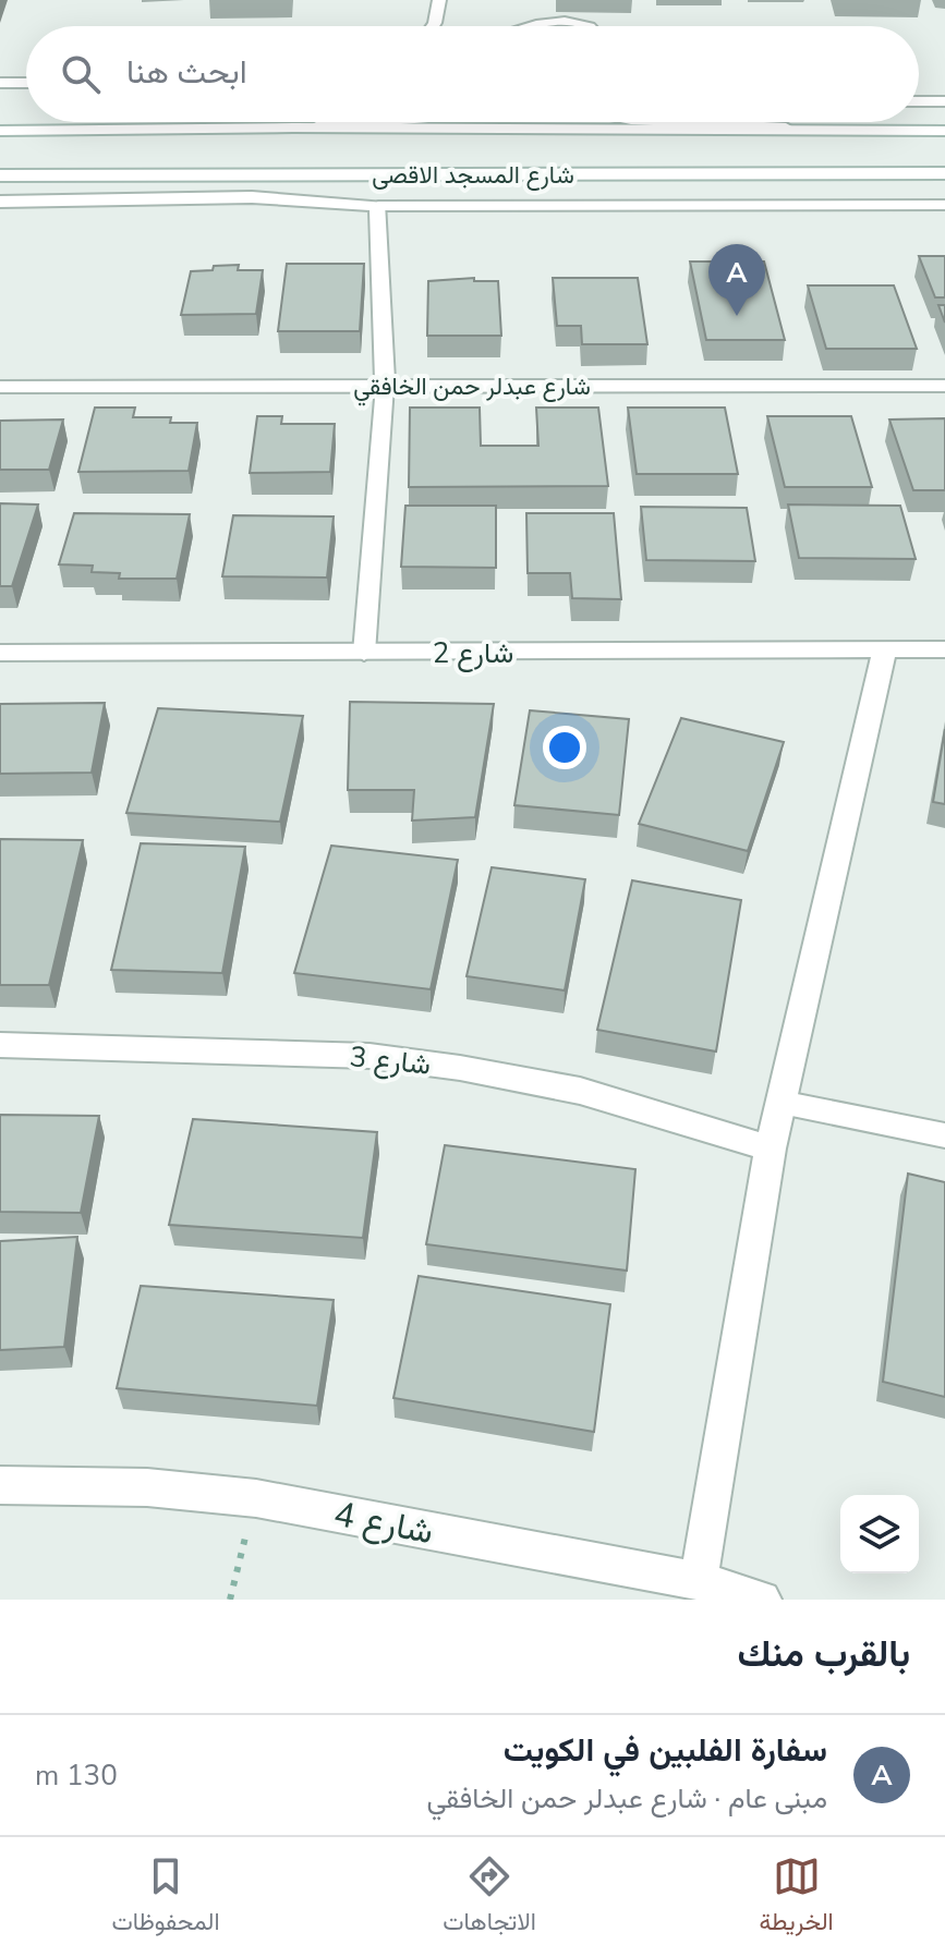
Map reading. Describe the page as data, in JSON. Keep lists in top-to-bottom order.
{
  "streets": {
    "street": [
      "شارع المسجد الاقصى",
      "شارع عبدلر حمن الخافقي",
      "شارع 2",
      "شارع 3",
      "شارع 4"
    ]
  },
  "page": {
    "search": "ابحث هنا",
    "pins": "A",
    "heading": "بالقرب منك",
    "list": [
      {
        "mark": "A",
        "name": "سفارة الفلبين في الكويت",
        "note": "مبنى عام · شارع عبدلر حمن الخافقي",
        "value": "130 m"
      }
    ],
    "nav": ["الخريطة", "الاتجاهات", "المحفوظات"]
  }
}
